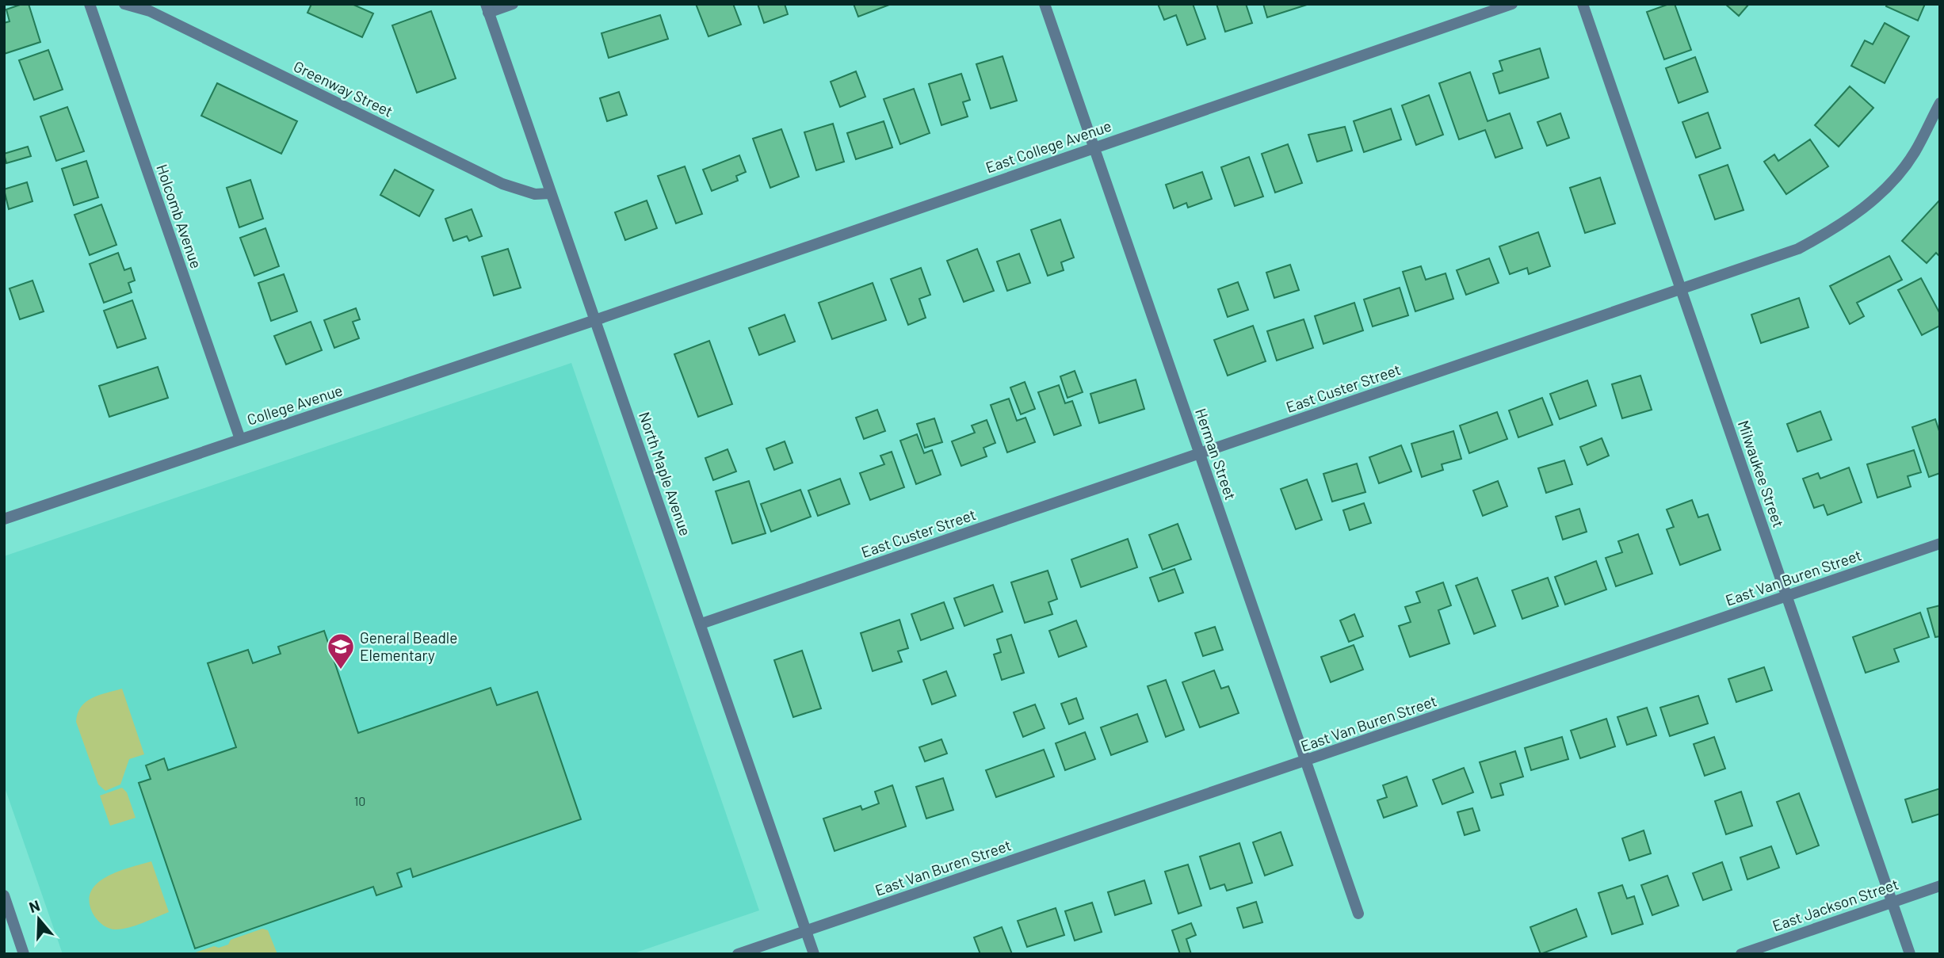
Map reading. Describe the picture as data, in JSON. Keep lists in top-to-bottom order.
{
  "streets": {
    "street": [
      "Greenway Street",
      "East College Avenue",
      "Holcomb Avenue",
      "East Custer Street",
      "College Avenue",
      "Herman Street",
      "North Maple Avenue",
      "Milwaukee Street",
      "East Van Buren Street",
      "East Jackson Street"
    ]
  },
  "crossings": [
    ["Greenway Street", "North Maple Avenue"],
    ["East College Avenue", "College Avenue"],
    ["East College Avenue", "Herman Street"],
    ["East College Avenue", "North Maple Avenue"],
    ["Holcomb Avenue", "College Avenue"],
    ["East Custer Street", "Herman Street"],
    ["East Custer Street", "North Maple Avenue"],
    ["East Custer Street", "Milwaukee Street"],
    ["College Avenue", "North Maple Avenue"],
    ["Herman Street", "East Van Buren Street"],
    ["North Maple Avenue", "East Van Buren Street"],
    ["Milwaukee Street", "East Van Buren Street"],
    ["Milwaukee Street", "East Jackson Street"]
  ],
  "places": {
    "school or university": ["General Beadle Elementary"]
  },
  "house_numbers": ["10"],
  "north": "top"
}
